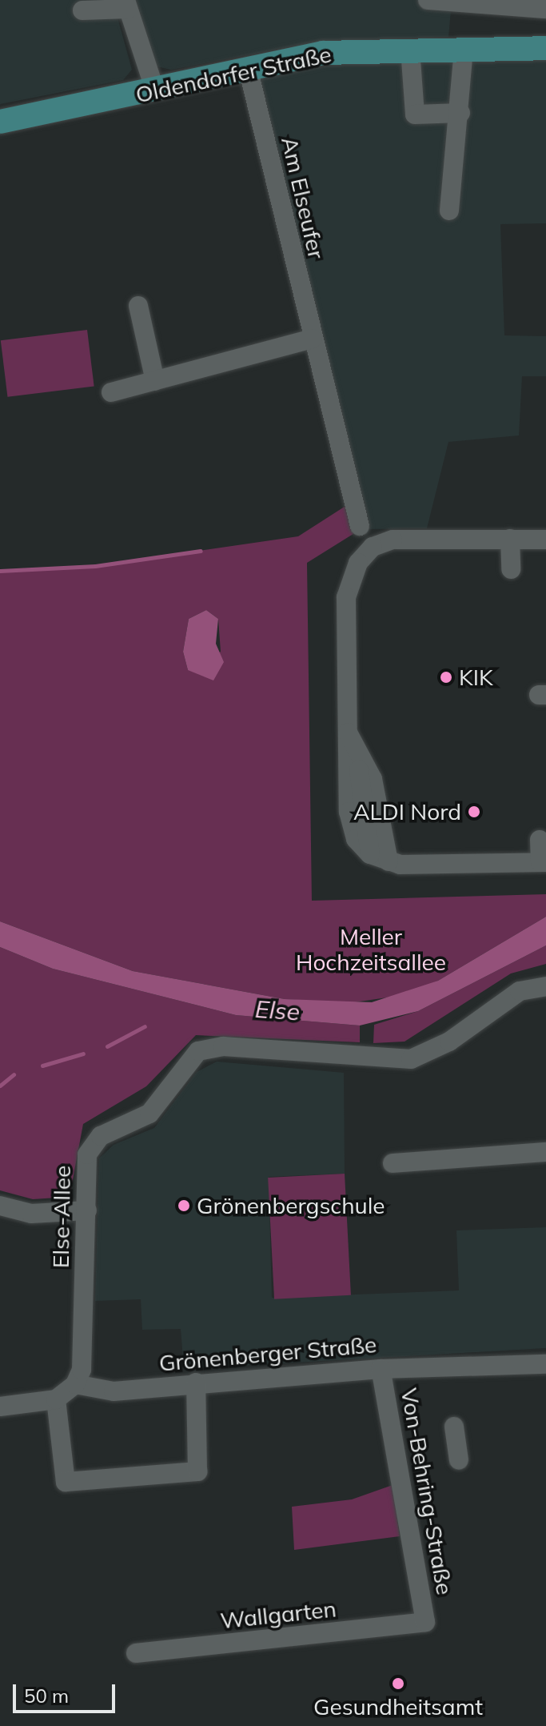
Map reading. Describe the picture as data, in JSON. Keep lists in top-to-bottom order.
{
  "streets": {
    "main road": ["Oldendorfer Straße"],
    "street": [
      "Am Elseufer",
      "Else-Allee",
      "Grönenberger Straße",
      "Von-Behring-Straße",
      "Wallgarten"
    ]
  },
  "crossings": [
    ["Oldendorfer Straße", "Am Elseufer"],
    ["Else-Allee", "Grönenberger Straße"],
    ["Grönenberger Straße", "Von-Behring-Straße"],
    ["Von-Behring-Straße", "Wallgarten"]
  ],
  "water": ["Else"],
  "parks": ["Meller Hochzeitsallee"],
  "places": [
    "KIK",
    "ALDI Nord",
    "Grönenbergschule",
    "Gesundheitsamt"
  ],
  "scale_bar": "50 m"
}
